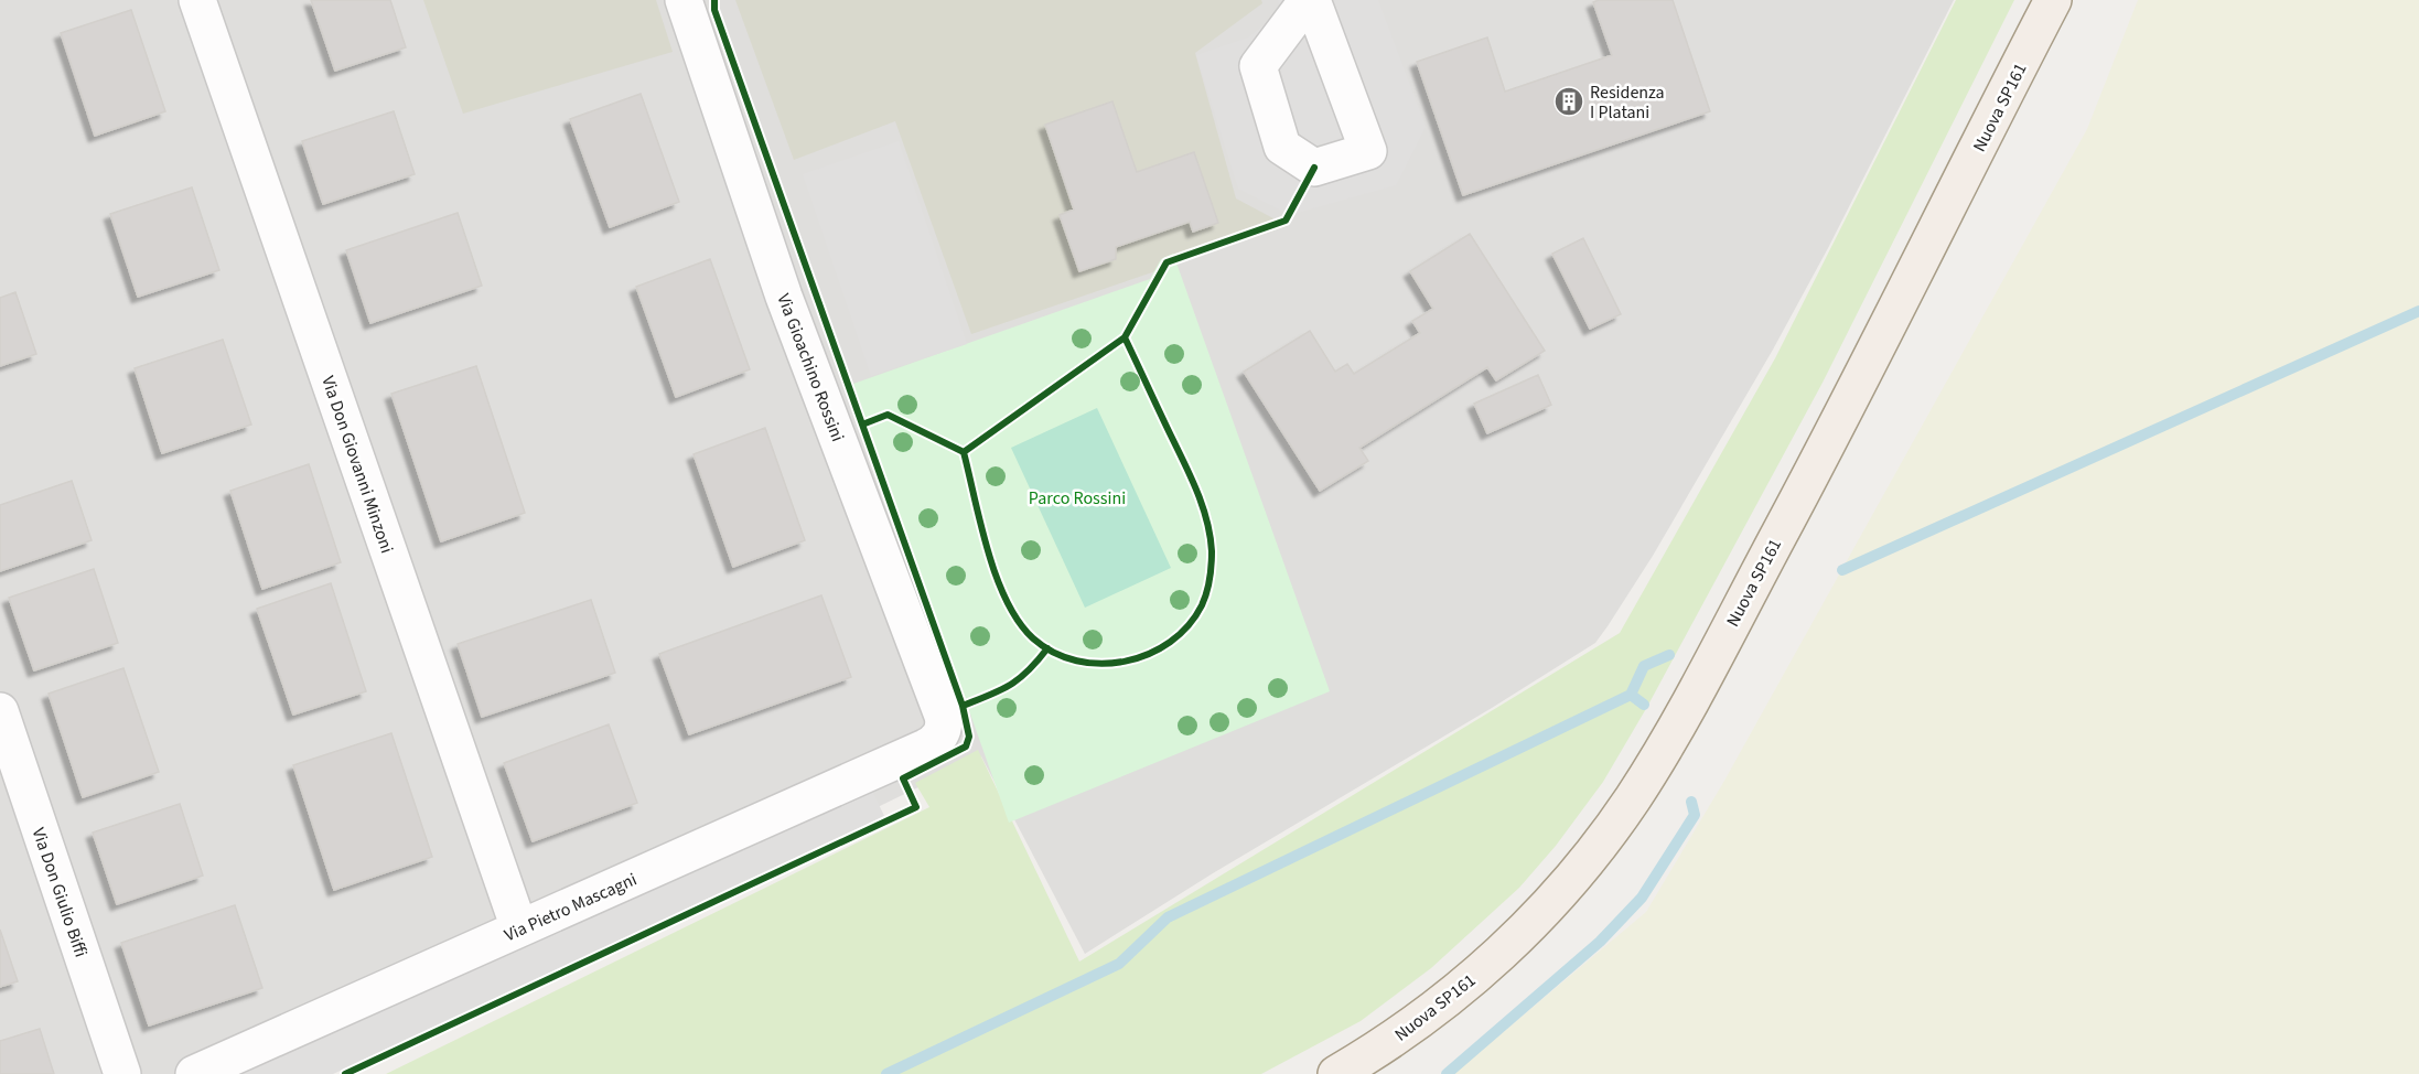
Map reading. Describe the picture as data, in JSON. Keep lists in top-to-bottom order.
{
  "streets": {
    "main road": ["Nuova SP161"],
    "street": [
      "Via Gioachino Rossini",
      "Via Don Giovanni Minzoni",
      "Via Don Giulio Biffi",
      "Via Pietro Mascagni"
    ]
  },
  "crossings": [
    ["Via Gioachino Rossini", "Via Pietro Mascagni"],
    ["Via Don Giovanni Minzoni", "Via Pietro Mascagni"]
  ],
  "parks": ["Parco Rossini"],
  "places": {
    "building": ["Residenza I Platani"]
  }
}
